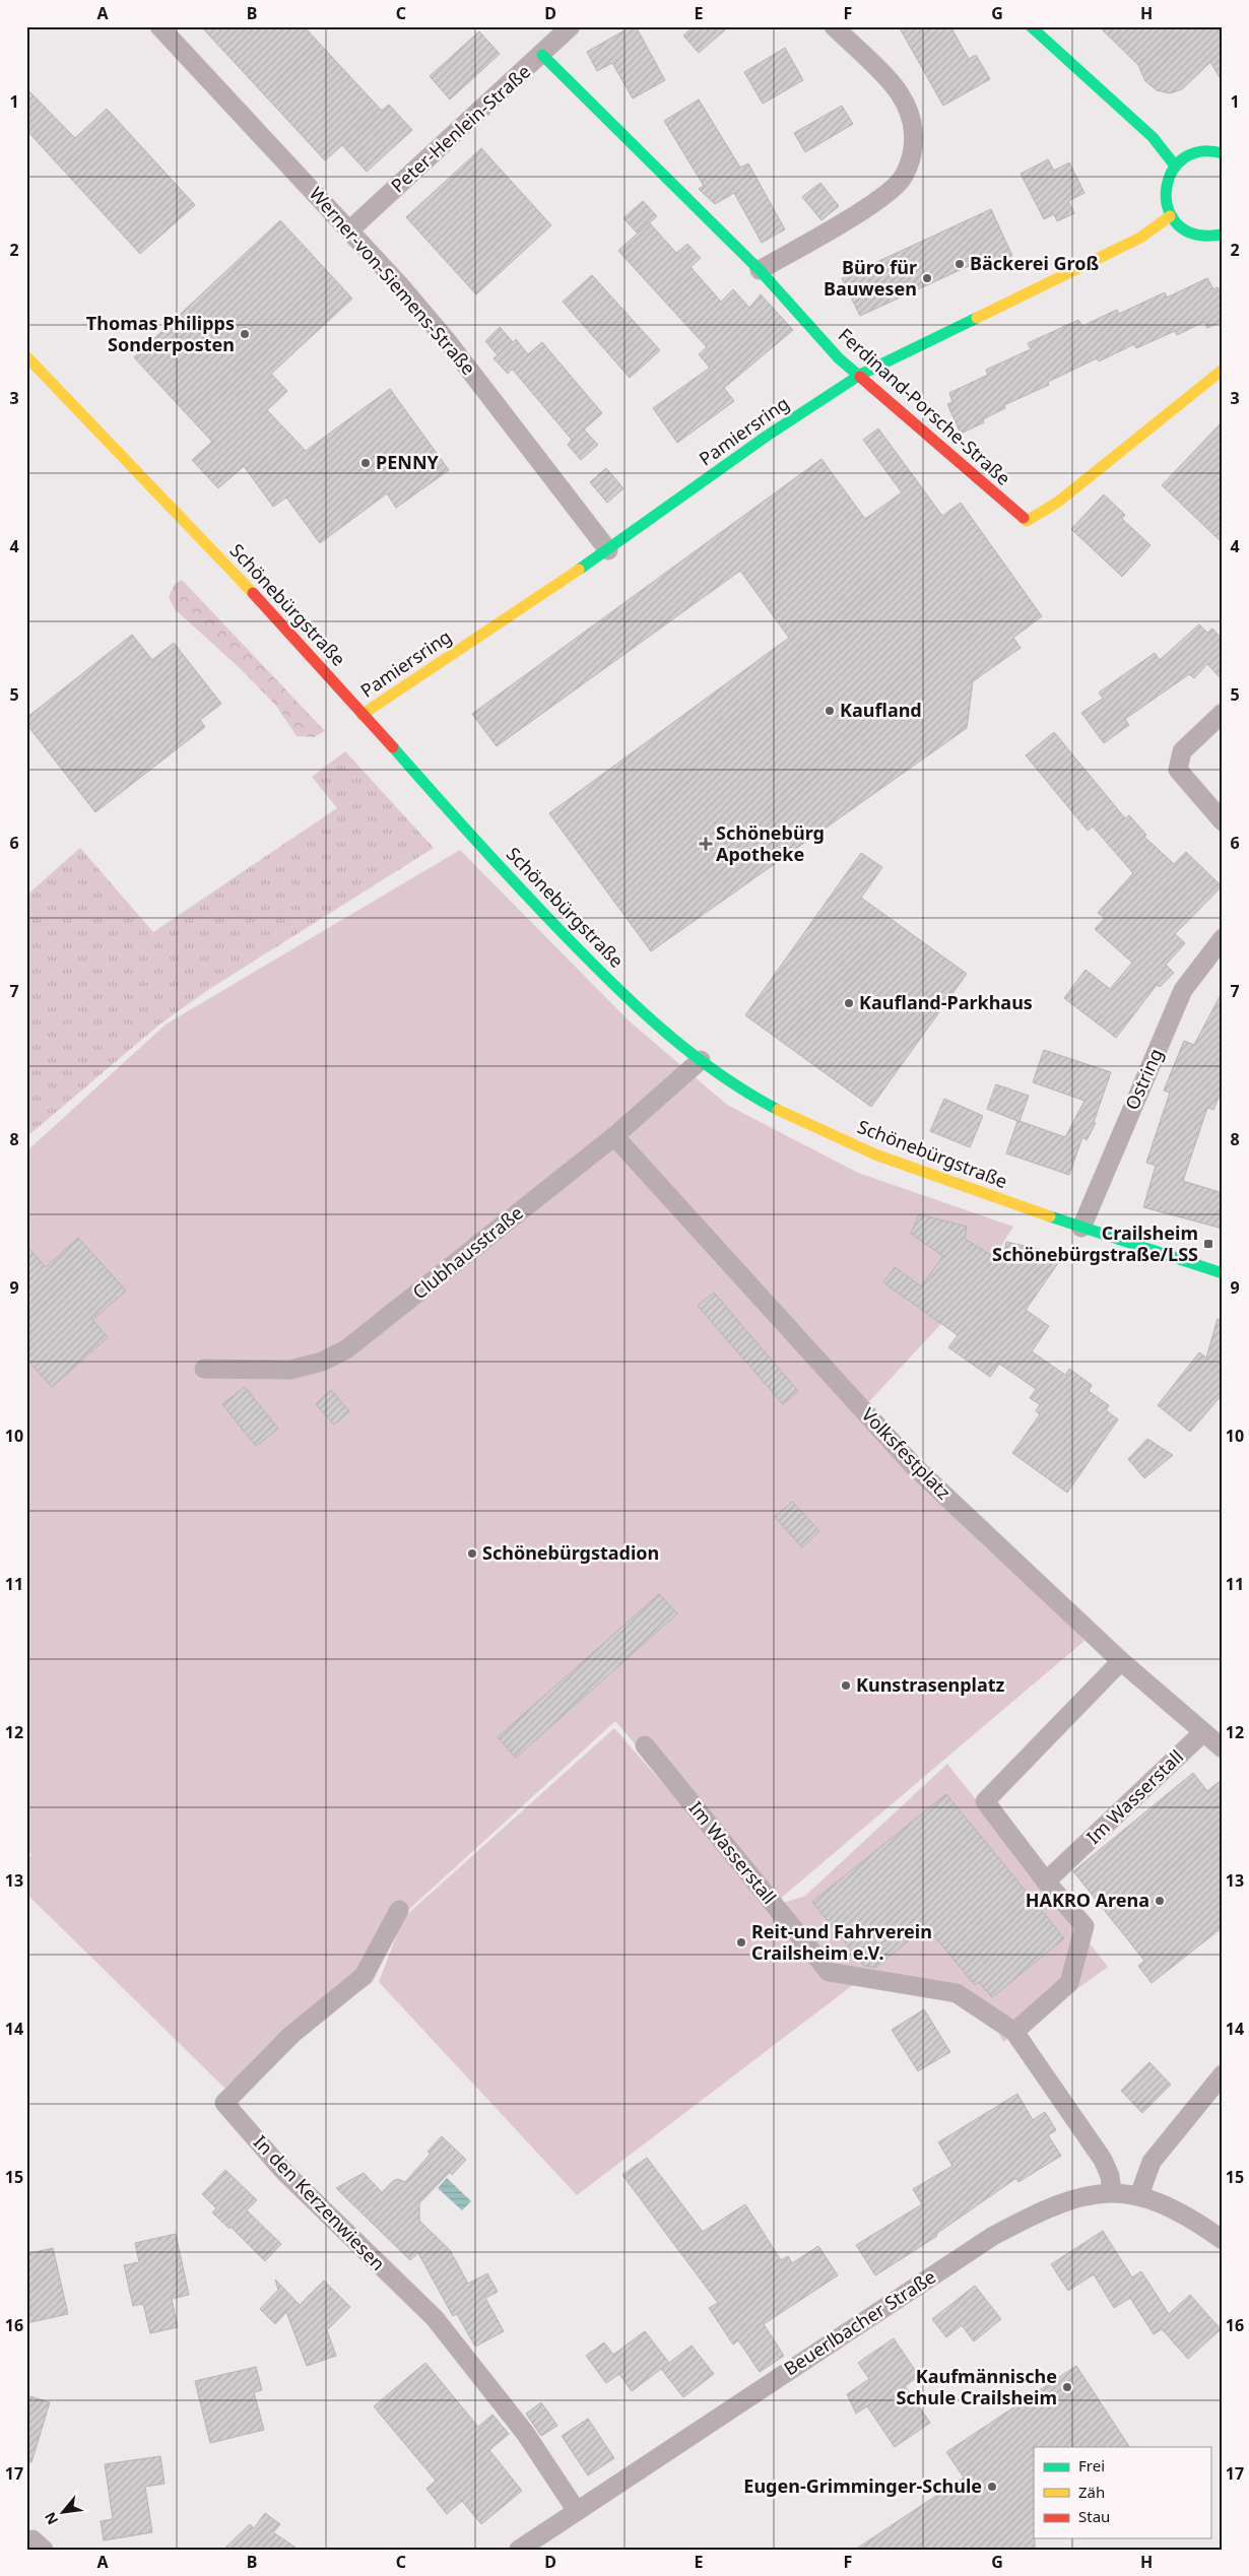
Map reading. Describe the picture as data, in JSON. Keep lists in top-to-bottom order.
{
  "streets": {
    "street": [
      "Peter-Henlein-Straße",
      "Werner-von-Siemens-Straße",
      "Ferdinand-Porsche-Straße",
      "Pamiersring",
      "Schönebürgstraße",
      "Ostring",
      "Clubhausstraße",
      "Volksfestplatz",
      "Im Wasserstall",
      "In den Kerzenwiesen",
      "Beuerlbacher Straße"
    ]
  },
  "crossings": [
    ["Peter-Henlein-Straße", "Werner-von-Siemens-Straße"],
    ["Peter-Henlein-Straße", "Ferdinand-Porsche-Straße"],
    ["Werner-von-Siemens-Straße", "Pamiersring"],
    ["Ferdinand-Porsche-Straße", "Pamiersring"],
    ["Pamiersring", "Schönebürgstraße"],
    ["Schönebürgstraße", "Ostring"],
    ["Schönebürgstraße", "Clubhausstraße"],
    ["Clubhausstraße", "Volksfestplatz"],
    ["Volksfestplatz", "Im Wasserstall"],
    ["Im Wasserstall", "Beuerlbacher Straße"],
    ["In den Kerzenwiesen", "Beuerlbacher Straße"]
  ],
  "places": {
    "other": [
      "Bäckerei Groß",
      "Büro für Bauwesen",
      "Thomas Philipps Sonderposten",
      "PENNY",
      "Kaufland",
      "Kaufland-Parkhaus",
      "Schönebürgstadion",
      "Kunstrasenplatz",
      "HAKRO Arena",
      "Reit-und Fahrverein Crailsheim e.V.",
      "Kaufmännische Schule Crailsheim",
      "Eugen-Grimminger-Schule"
    ],
    "health": ["Schönebürg Apotheke"],
    "transit": ["Crailsheim Schönebürgstraße/LSS"]
  },
  "legend": ["Frei", "Zäh", "Stau"],
  "north": "bottom left",
  "grid": {
    "columns": [
      "A",
      "B",
      "C",
      "D",
      "E",
      "F",
      "G",
      "H"
    ],
    "rows": [
      "1",
      "2",
      "3",
      "4",
      "5",
      "6",
      "7",
      "8",
      "9",
      "10",
      "11",
      "12",
      "13",
      "14",
      "15",
      "16",
      "17"
    ]
  }
}
